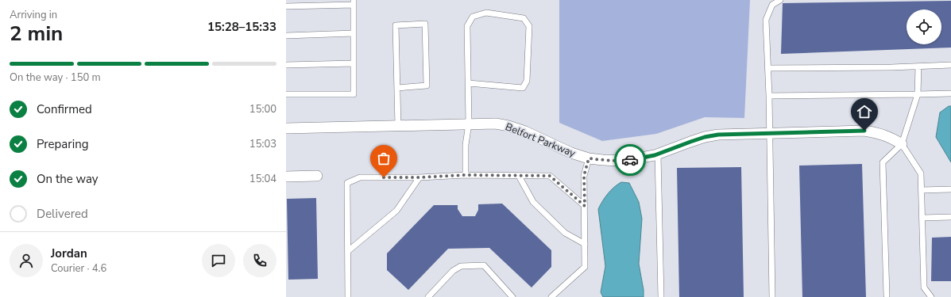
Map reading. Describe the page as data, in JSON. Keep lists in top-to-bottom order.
{
  "streets": {
    "street": ["Belfort Parkway"]
  },
  "page": {
    "heading": ["2 min", "Arriving in", "15:28–15:33"],
    "panel": ["Jordan", "Courier · 4.6"],
    "bar": "On the way · 150 m",
    "list": [
      ["Confirmed", "15:00"],
      ["Preparing", "15:03"],
      ["On the way", "15:04"],
      "Delivered"
    ]
  }
}
